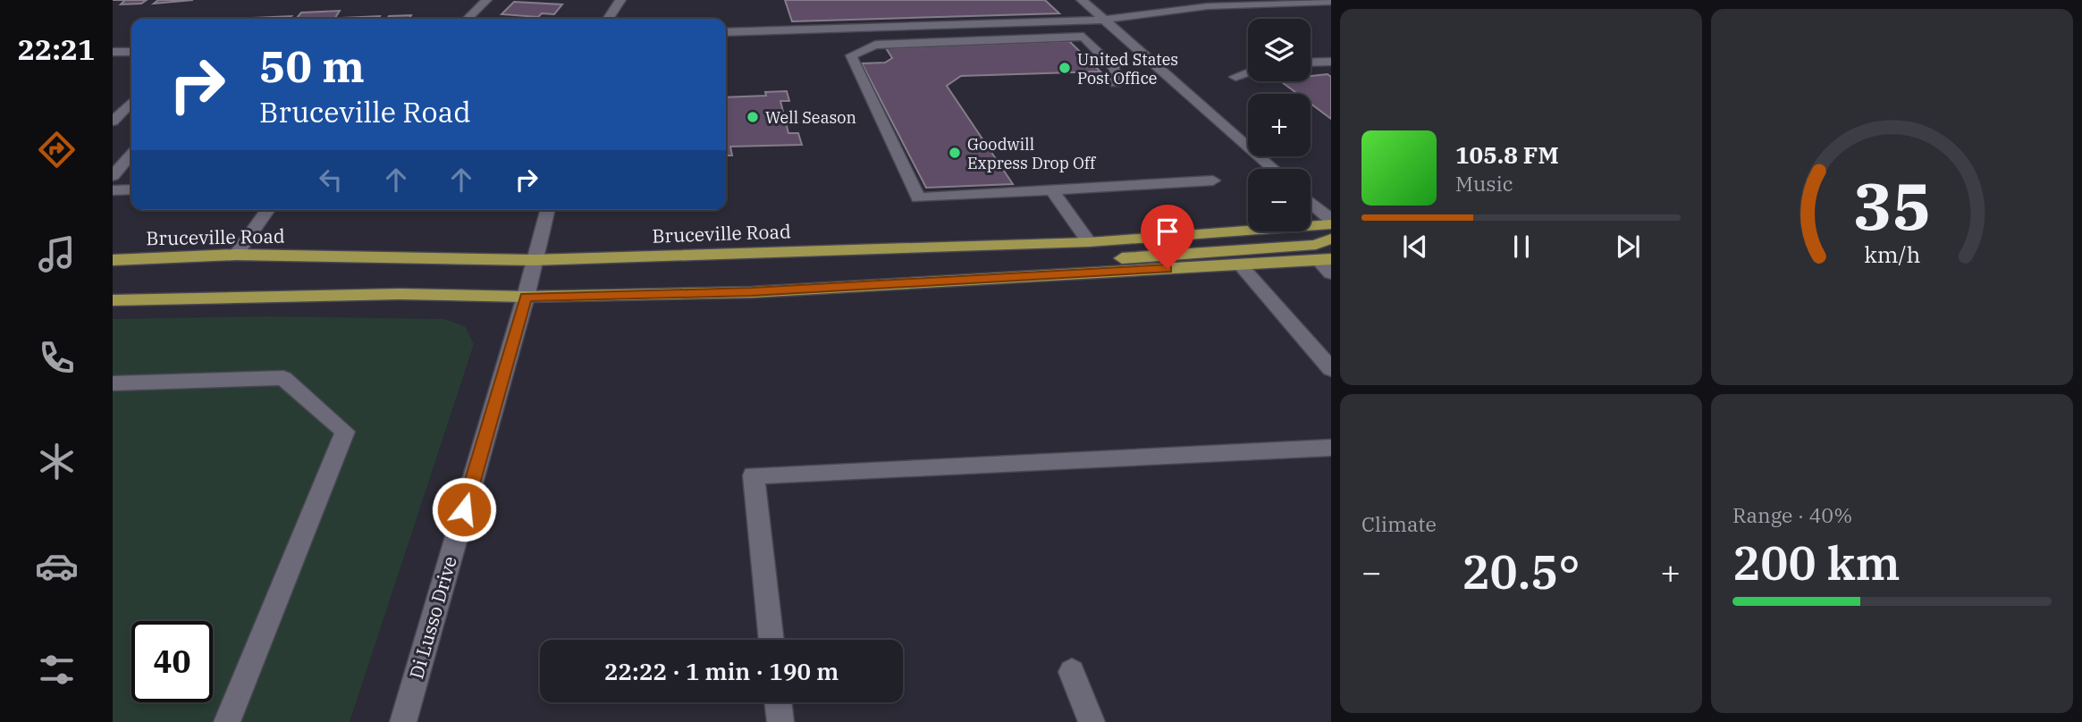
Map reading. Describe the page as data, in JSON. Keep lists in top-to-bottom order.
{
  "streets": {
    "main road": ["Bruceville Road"],
    "street": ["Di Lusso Drive"]
  },
  "crossings": [
    ["Bruceville Road", "Di Lusso Drive"]
  ],
  "places": ["United States Post Office", "Well Season", "Goodwill Express Drop Off"],
  "page": {
    "tabs": "22:21",
    "map_buttons": ["+", "−"],
    "turn": ["50 m", "Bruceville Road"],
    "song": ["105.8 FM", "Music"],
    "tile": [
      "Climate",
      ["Range · 40%", "200 km"]
    ],
    "heat": ["−", "20.5°", "+"],
    "limit": "40",
    "trip": "22:22 · 1 min · 190 m",
    "gauge": ["35", "km/h"]
  }
}
